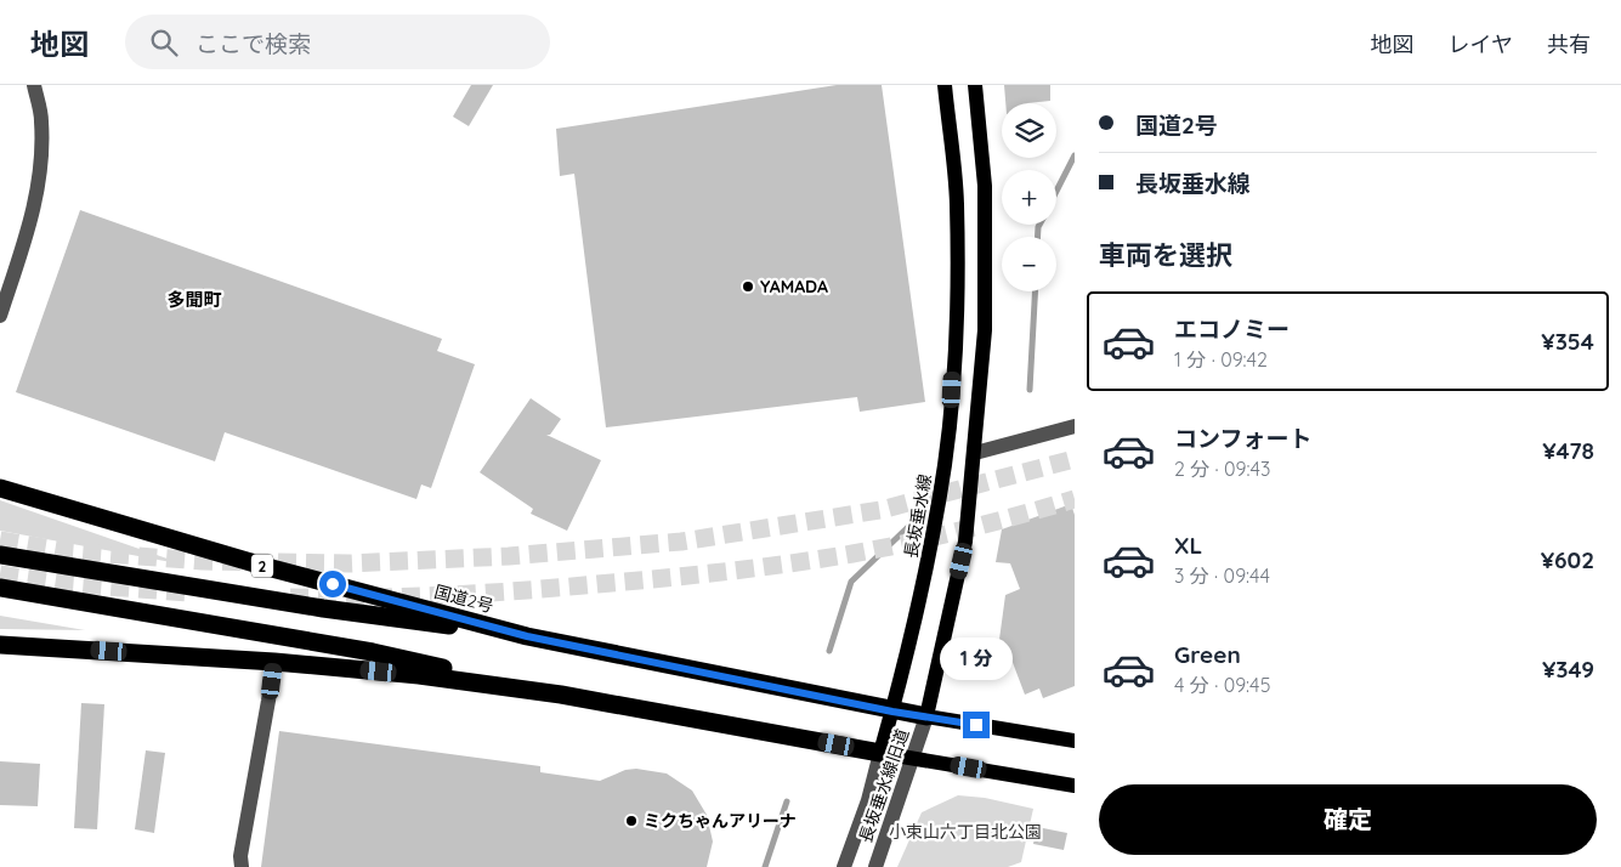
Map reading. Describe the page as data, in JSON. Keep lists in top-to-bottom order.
{
  "streets": {
    "highway": ["2", "国道2号"],
    "main road": ["長坂垂水線"],
    "street": ["長坂垂水線旧道"]
  },
  "crossings": [
    ["長坂垂水線", "国道2号"],
    ["長坂垂水線", "長坂垂水線旧道"],
    ["国道2号", "長坂垂水線旧道"]
  ],
  "districts": ["多聞町"],
  "parks": ["小束山六丁目北公園"],
  "places": ["YAMADA", "ミクちゃんアリーナ"],
  "page": {
    "header": "地図",
    "search": "ここで検索",
    "nav": ["地図", "レイヤ", "共有"],
    "banner": ["国道2号", "長坂垂水線"],
    "map_buttons": ["+", "−"],
    "heading": "車両を選択",
    "list": [
      {
        "name": "エコノミー",
        "note": "1 分 · 09:42",
        "value": "¥354"
      },
      {
        "name": "コンフォート",
        "note": "2 分 · 09:43",
        "value": "¥478"
      },
      {
        "name": "XL",
        "note": "3 分 · 09:44",
        "value": "¥602"
      },
      {
        "name": "Green",
        "note": "4 分 · 09:45",
        "value": "¥349"
      }
    ],
    "bubble": "1 分",
    "buttons": "確定"
  }
}
